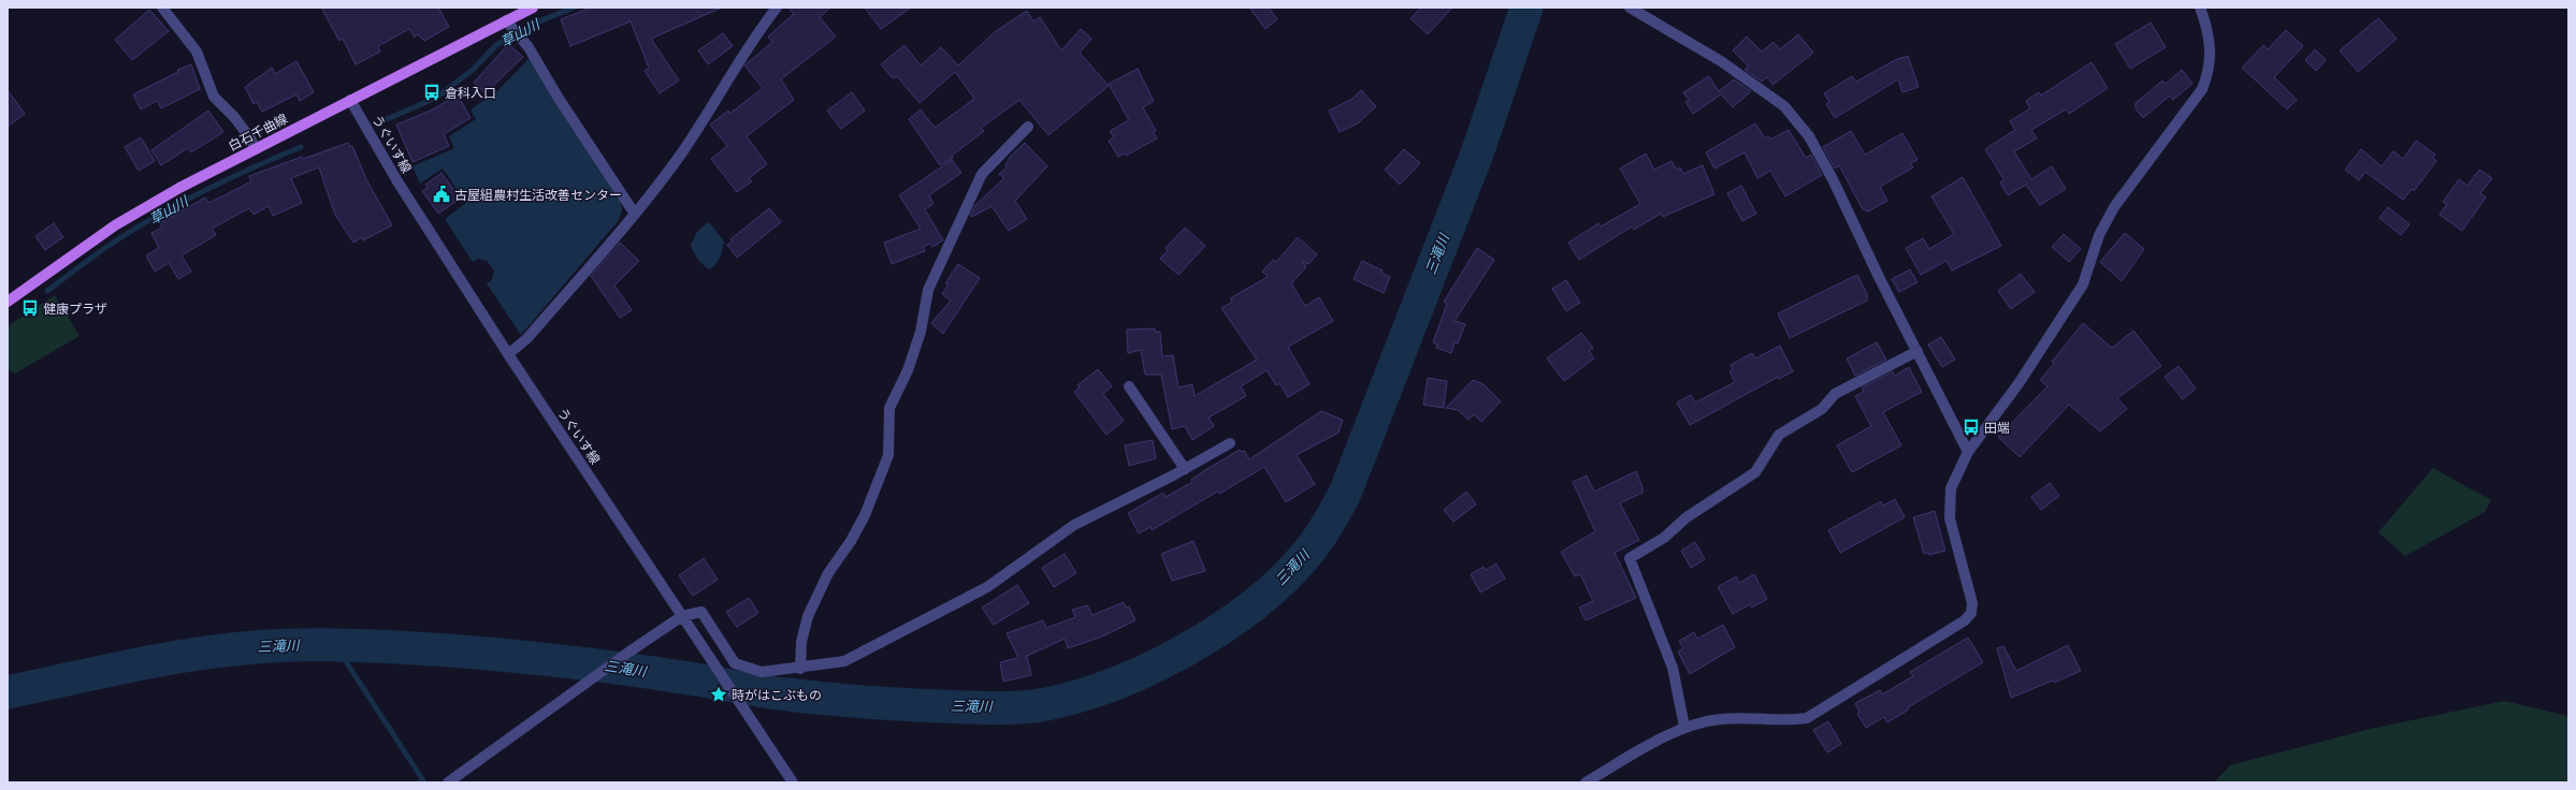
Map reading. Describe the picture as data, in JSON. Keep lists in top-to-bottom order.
{
  "streets": {
    "main road": ["白石千曲線"],
    "street": ["うぐいす線"]
  },
  "crossings": [
    ["白石千曲線", "うぐいす線"]
  ],
  "water": ["草山川", "三滝川"],
  "places": {
    "bus stop": ["倉科入口", "健康プラザ", "田端"],
    "public building": ["古屋組農村生活改善センター"],
    "place": ["時がはこぶもの"]
  }
}
